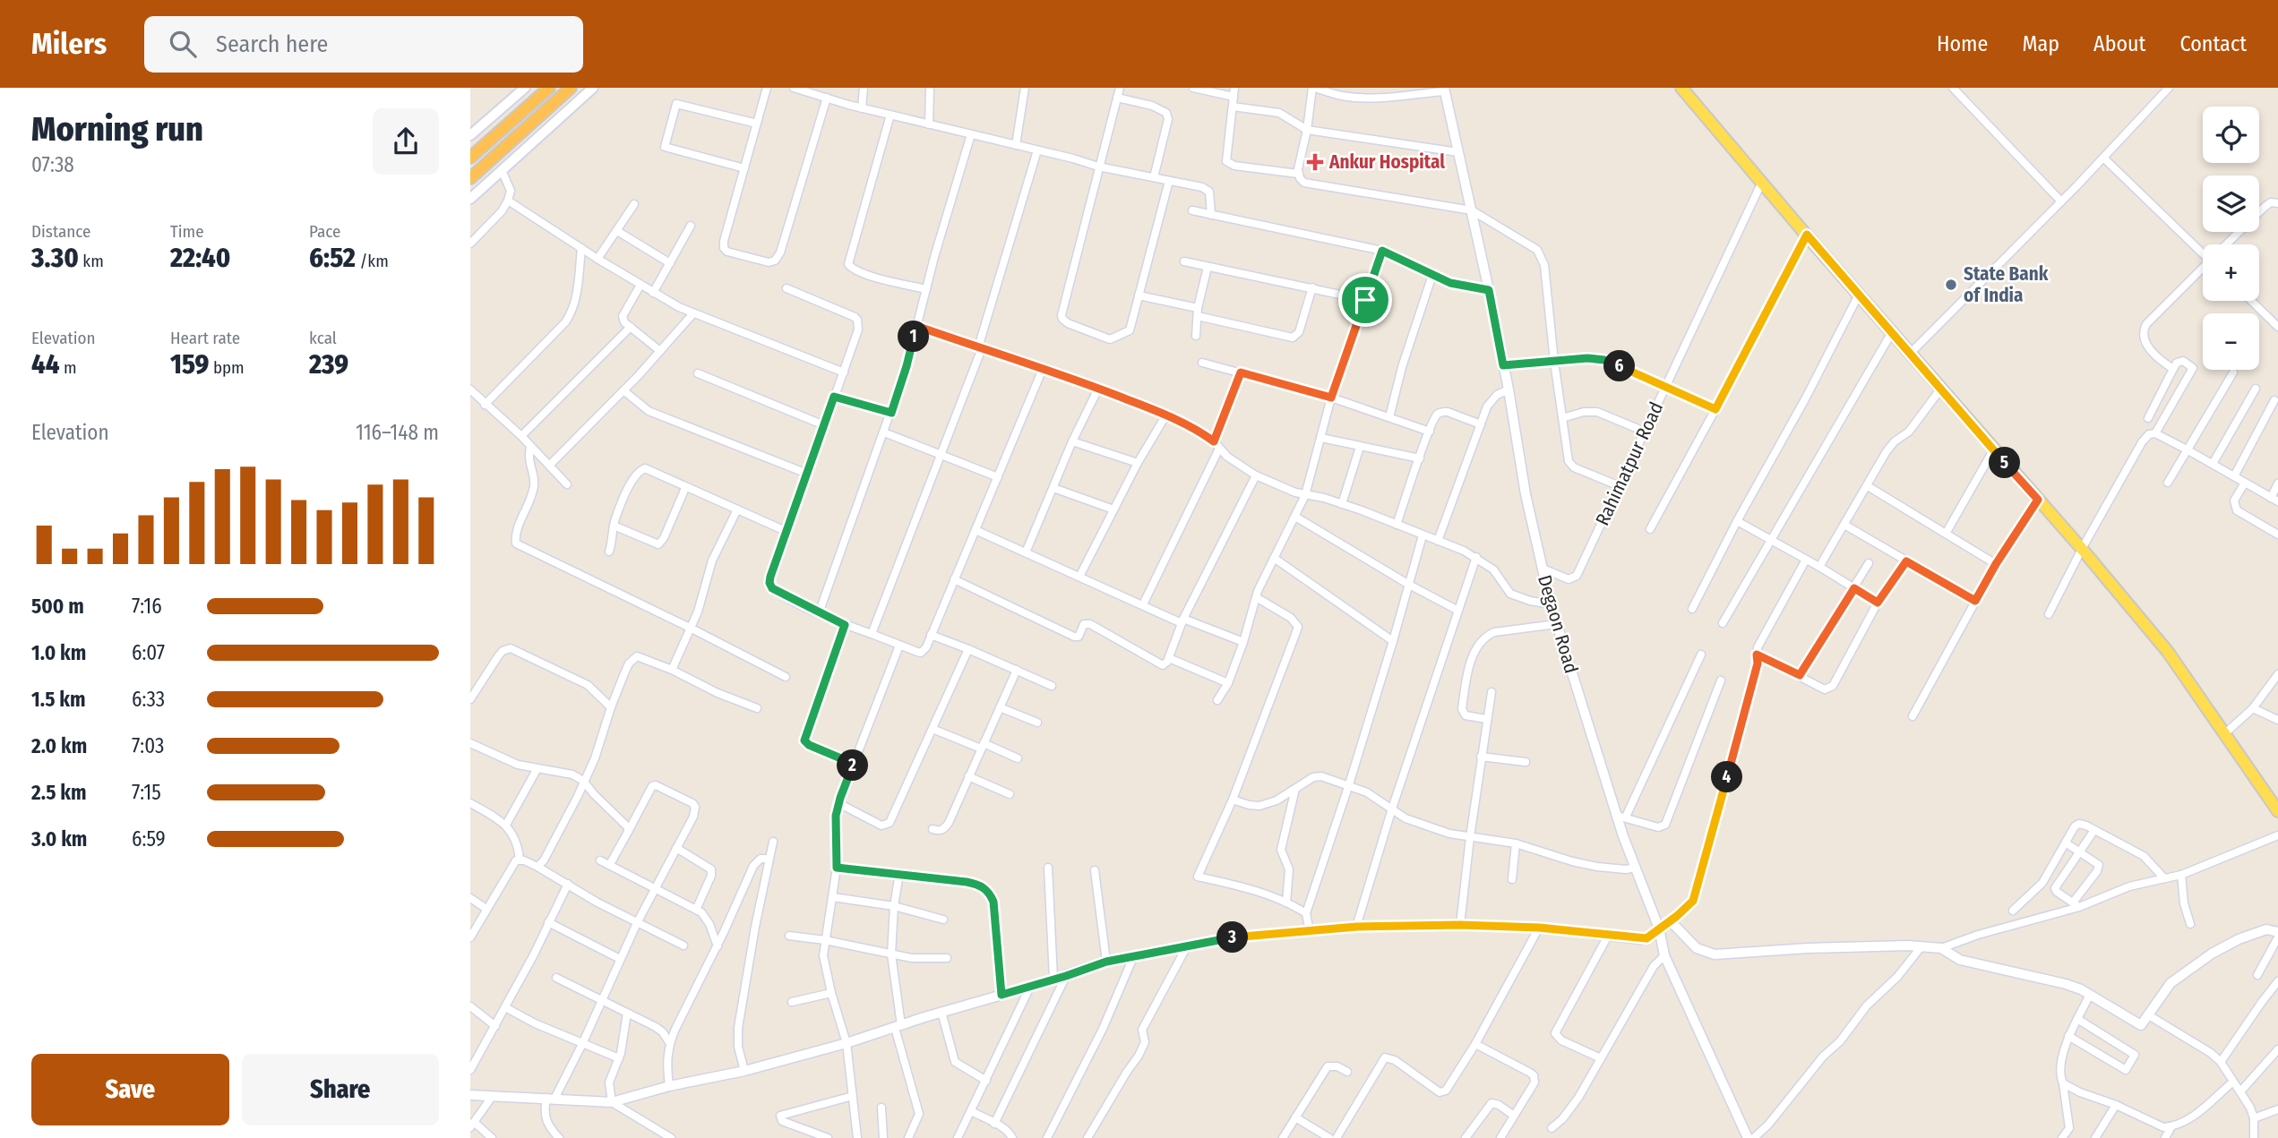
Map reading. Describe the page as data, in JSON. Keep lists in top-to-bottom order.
{
  "streets": {
    "street": ["Rahimatpur Road", "Degaon Road"]
  },
  "crossings": [
    ["Rahimatpur Road", "Degaon Road"]
  ],
  "places": {
    "health": ["Ankur Hospital"],
    "other": ["State Bank of India"]
  },
  "page": {
    "header": "Milers",
    "search": "Search here",
    "nav": [
      "Home",
      "Map",
      "About",
      "Contact"
    ],
    "heading": ["Morning run", "07:38"],
    "map_buttons": ["+", "−"],
    "stats": [
      ["Distance", "3.30 km"],
      ["Time", "22:40"],
      ["Pace", "6:52 /km"],
      ["Elevation", "44 m"],
      ["Heart rate", "159 bpm"],
      ["kcal", "239"]
    ],
    "pins": [
      "1",
      "6",
      "5",
      "2",
      "4",
      "3"
    ],
    "chart": ["Elevation", "116–148 m"],
    "list": [
      {
        "name": "500 m",
        "note": "7:16"
      },
      {
        "name": "1.0 km",
        "note": "6:07"
      },
      {
        "name": "1.5 km",
        "note": "6:33"
      },
      {
        "name": "2.0 km",
        "note": "7:03"
      },
      {
        "name": "2.5 km",
        "note": "7:15"
      },
      {
        "name": "3.0 km",
        "note": "6:59"
      }
    ],
    "buttons": ["Save", "Share"]
  }
}
